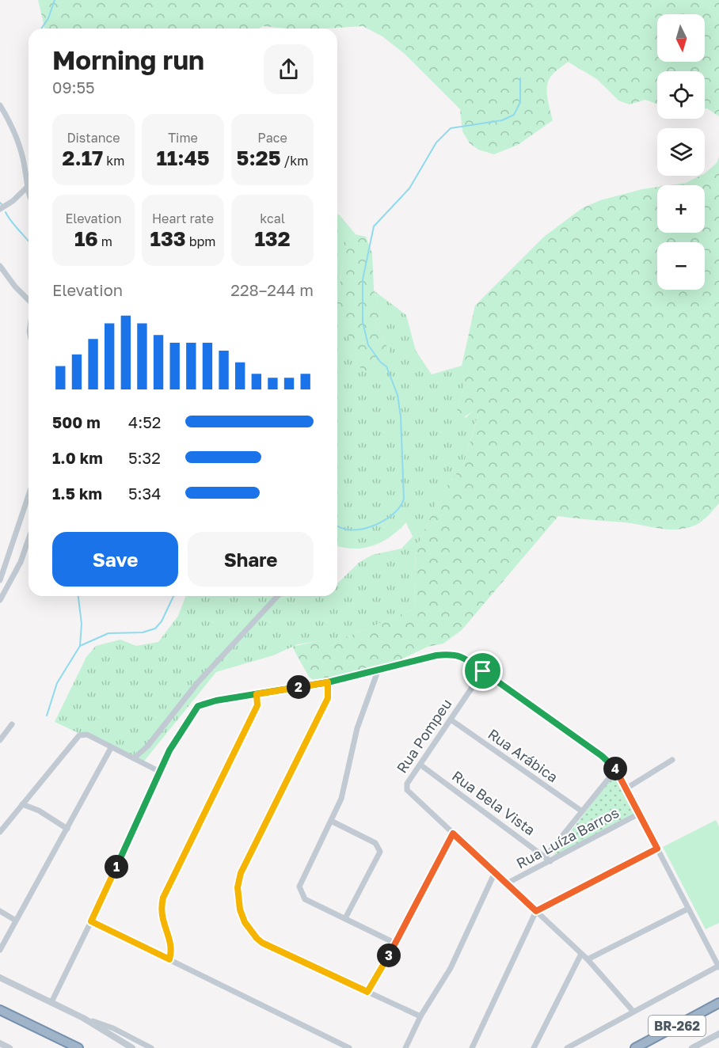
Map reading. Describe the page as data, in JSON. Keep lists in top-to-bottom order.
{
  "streets": {
    "highway": ["BR-262"],
    "street": [
      "Rua Pompeu",
      "Rua Arábica",
      "Rua Bela Vista",
      "Rua Luíza Barros"
    ]
  },
  "crossings": [
    ["Rua Pompeu", "Rua Arábica"],
    ["Rua Pompeu", "Rua Bela Vista"],
    ["Rua Bela Vista", "Rua Luíza Barros"]
  ],
  "north": "bottom",
  "page": {
    "map_buttons": ["+", "−"],
    "heading": ["Morning run", "09:55"],
    "stats": [
      ["Distance", "2.17 km"],
      ["Time", "11:45"],
      ["Pace", "5:25 /km"],
      ["Elevation", "16 m"],
      ["Heart rate", "133 bpm"],
      ["kcal", "132"]
    ],
    "chart": ["Elevation", "228–244 m"],
    "list": [
      {
        "name": "500 m",
        "note": "4:52"
      },
      {
        "name": "1.0 km",
        "note": "5:32"
      },
      {
        "name": "1.5 km",
        "note": "5:34"
      }
    ],
    "buttons": ["Save", "Share"],
    "pins": [
      "2",
      "4",
      "1",
      "3"
    ]
  }
}
